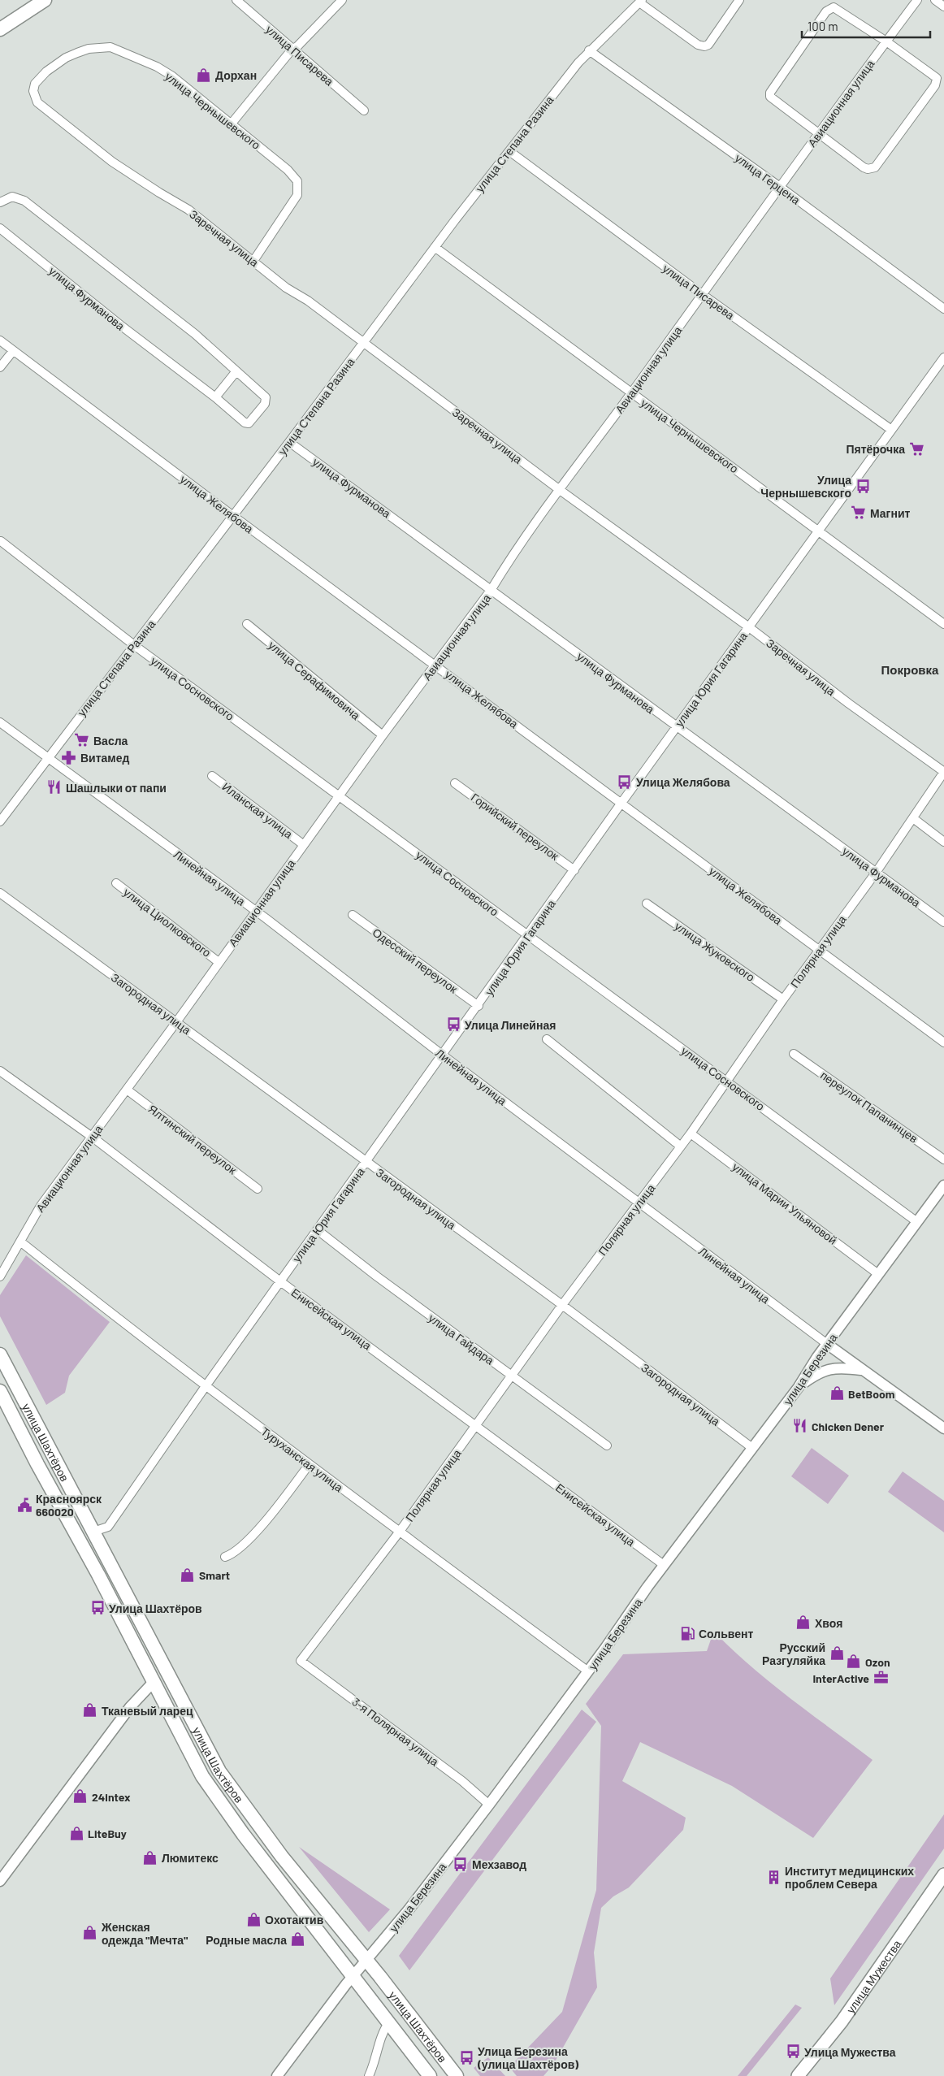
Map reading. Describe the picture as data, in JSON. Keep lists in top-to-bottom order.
{
  "streets": {
    "main road": ["улица Шахтёров", "улица Мужества"],
    "street": [
      "улица Писарева",
      "Авиационная улица",
      "улица Чернышевского",
      "улица Степана Разина",
      "улица Герцена",
      "Заречная улица",
      "улица Фурманова",
      "улица Желябова",
      "улица Юрия Гагарина",
      "улица Серафимовича",
      "улица Сосновского",
      "Иланская улица",
      "Горийский переулок",
      "Линейная улица",
      "улица Циолковского",
      "улица Жуковского",
      "Полярная улица",
      "Одесский переулок",
      "Загородная улица",
      "переулок Папанинцев",
      "Ялтинский переулок",
      "улица Марии Ульяновой",
      "Енисейская улица",
      "улица Гайдара",
      "улица Березина",
      "Туруханская улица",
      "3-я Полярная улица"
    ]
  },
  "crossings": [
    ["улица Писарева", "Авиационная улица"],
    ["улица Писарева", "улица Степана Разина"],
    ["улица Писарева", "улица Юрия Гагарина"],
    ["Авиационная улица", "улица Чернышевского"],
    ["Авиационная улица", "улица Герцена"],
    ["Авиационная улица", "Заречная улица"],
    ["Авиационная улица", "улица Фурманова"],
    ["Авиационная улица", "улица Желябова"],
    ["Авиационная улица", "улица Серафимовича"],
    ["Авиационная улица", "улица Сосновского"],
    ["Авиационная улица", "Иланская улица"],
    ["Авиационная улица", "Линейная улица"],
    ["Авиационная улица", "улица Циолковского"],
    ["Авиационная улица", "Загородная улица"],
    ["Авиационная улица", "Ялтинский переулок"],
    ["Авиационная улица", "Енисейская улица"],
    ["Авиационная улица", "Туруханская улица"],
    ["улица Чернышевского", "улица Степана Разина"],
    ["улица Чернышевского", "Заречная улица"],
    ["улица Чернышевского", "улица Юрия Гагарина"],
    ["улица Степана Разина", "улица Герцена"],
    ["улица Степана Разина", "Заречная улица"],
    ["улица Степана Разина", "улица Фурманова"],
    ["улица Степана Разина", "улица Желябова"],
    ["улица Степана Разина", "улица Сосновского"],
    ["улица Степана Разина", "Линейная улица"],
    ["Заречная улица", "улица Юрия Гагарина"],
    ["Заречная улица", "Полярная улица"],
    ["улица Фурманова", "улица Юрия Гагарина"],
    ["улица Фурманова", "Полярная улица"],
    ["улица Желябова", "улица Юрия Гагарина"],
    ["улица Желябова", "Полярная улица"],
    ["улица Юрия Гагарина", "улица Сосновского"],
    ["улица Юрия Гагарина", "Горийский переулок"],
    ["улица Юрия Гагарина", "Линейная улица"],
    ["улица Юрия Гагарина", "Одесский переулок"],
    ["улица Юрия Гагарина", "Загородная улица"],
    ["улица Юрия Гагарина", "Енисейская улица"],
    ["улица Юрия Гагарина", "улица Гайдара"],
    ["улица Юрия Гагарина", "улица Шахтёров"],
    ["улица Юрия Гагарина", "Туруханская улица"],
    ["улица Сосновского", "Полярная улица"],
    ["улица Сосновского", "улица Березина"],
    ["Линейная улица", "Полярная улица"],
    ["Линейная улица", "улица Березина"],
    ["улица Жуковского", "Полярная улица"],
    ["Полярная улица", "Загородная улица"],
    ["Полярная улица", "улица Марии Ульяновой"],
    ["Полярная улица", "Енисейская улица"],
    ["Полярная улица", "улица Гайдара"],
    ["Полярная улица", "Туруханская улица"],
    ["Полярная улица", "3-я Полярная улица"],
    ["Загородная улица", "улица Березина"],
    ["улица Марии Ульяновой", "улица Березина"],
    ["Енисейская улица", "улица Березина"],
    ["улица Березина", "улица Шахтёров"],
    ["улица Березина", "Туруханская улица"],
    ["улица Березина", "3-я Полярная улица"]
  ],
  "districts": ["Покровка"],
  "places": {
    "shop": [
      "Дорхан",
      "BetBoom",
      "Smart",
      "Хвоя",
      "Русский Разгуляйка",
      "Ozon",
      "Тканевый ларец",
      "24intex",
      "LiteBuy",
      "Люмитекс",
      "Охотактив",
      "Женская одежда \"Мечта\"",
      "Родные масла"
    ],
    "supermarket": ["Пятёрочка", "Магнит", "Васла"],
    "bus stop": [
      "Улица Чернышевского",
      "Улица Желябова",
      "Улица Линейная",
      "Улица Шахтёров",
      "Мехзавод",
      "Улица Мужества",
      "Улица Березина (улица Шахтёров)"
    ],
    "pharmacy": ["Витамед"],
    "restaurant": ["Шашлыки от папи", "Chicken Dener"],
    "public building": ["Красноярск 660020"],
    "fuel station": ["Сольвент"],
    "office": ["InterActive"],
    "building": ["Институт медицинских проблем Севера"]
  },
  "scale_bar": "100 m"
}
